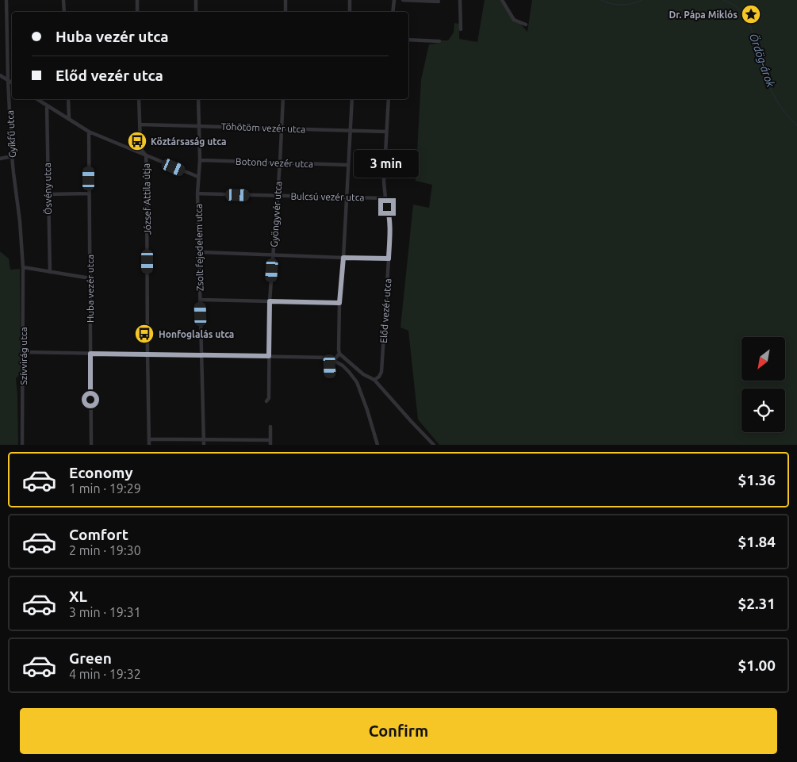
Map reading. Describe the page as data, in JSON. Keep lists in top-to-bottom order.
{
  "streets": {
    "street": [
      "Töhötöm vezér utca",
      "Gyíkfű utca",
      "Botond vezér utca",
      "Ösvény utca",
      "Bulcsú vezér utca",
      "József Attila útja",
      "Gyöngyvér utca",
      "Zsolt fejedelem utca",
      "Huba vezér utca",
      "Előd vezér utca",
      "Szívvirág utca"
    ]
  },
  "crossings": [
    ["Töhötöm vezér utca", "József Attila útja"],
    ["Töhötöm vezér utca", "Gyöngyvér utca"],
    ["Töhötöm vezér utca", "Zsolt fejedelem utca"],
    ["Töhötöm vezér utca", "Előd vezér utca"],
    ["Gyíkfű utca", "Szívvirág utca"],
    ["Botond vezér utca", "Gyöngyvér utca"],
    ["Botond vezér utca", "Zsolt fejedelem utca"],
    ["Bulcsú vezér utca", "Gyöngyvér utca"],
    ["Bulcsú vezér utca", "Zsolt fejedelem utca"],
    ["Bulcsú vezér utca", "Előd vezér utca"]
  ],
  "water": ["Ördög-árok"],
  "places": {
    "place": ["Dr. Pápa Miklós"],
    "bus stop": ["Köztársaság utca", "Honfoglalás utca"]
  },
  "north": "bottom left",
  "page": {
    "banner": ["Huba vezér utca", "Előd vezér utca"],
    "bubble": "3 min",
    "list": [
      {
        "name": "Economy",
        "note": "1 min · 19:29",
        "value": "$1.36"
      },
      {
        "name": "Comfort",
        "note": "2 min · 19:30",
        "value": "$1.84"
      },
      {
        "name": "XL",
        "note": "3 min · 19:31",
        "value": "$2.31"
      },
      {
        "name": "Green",
        "note": "4 min · 19:32",
        "value": "$1.00"
      }
    ],
    "buttons": "Confirm"
  }
}
